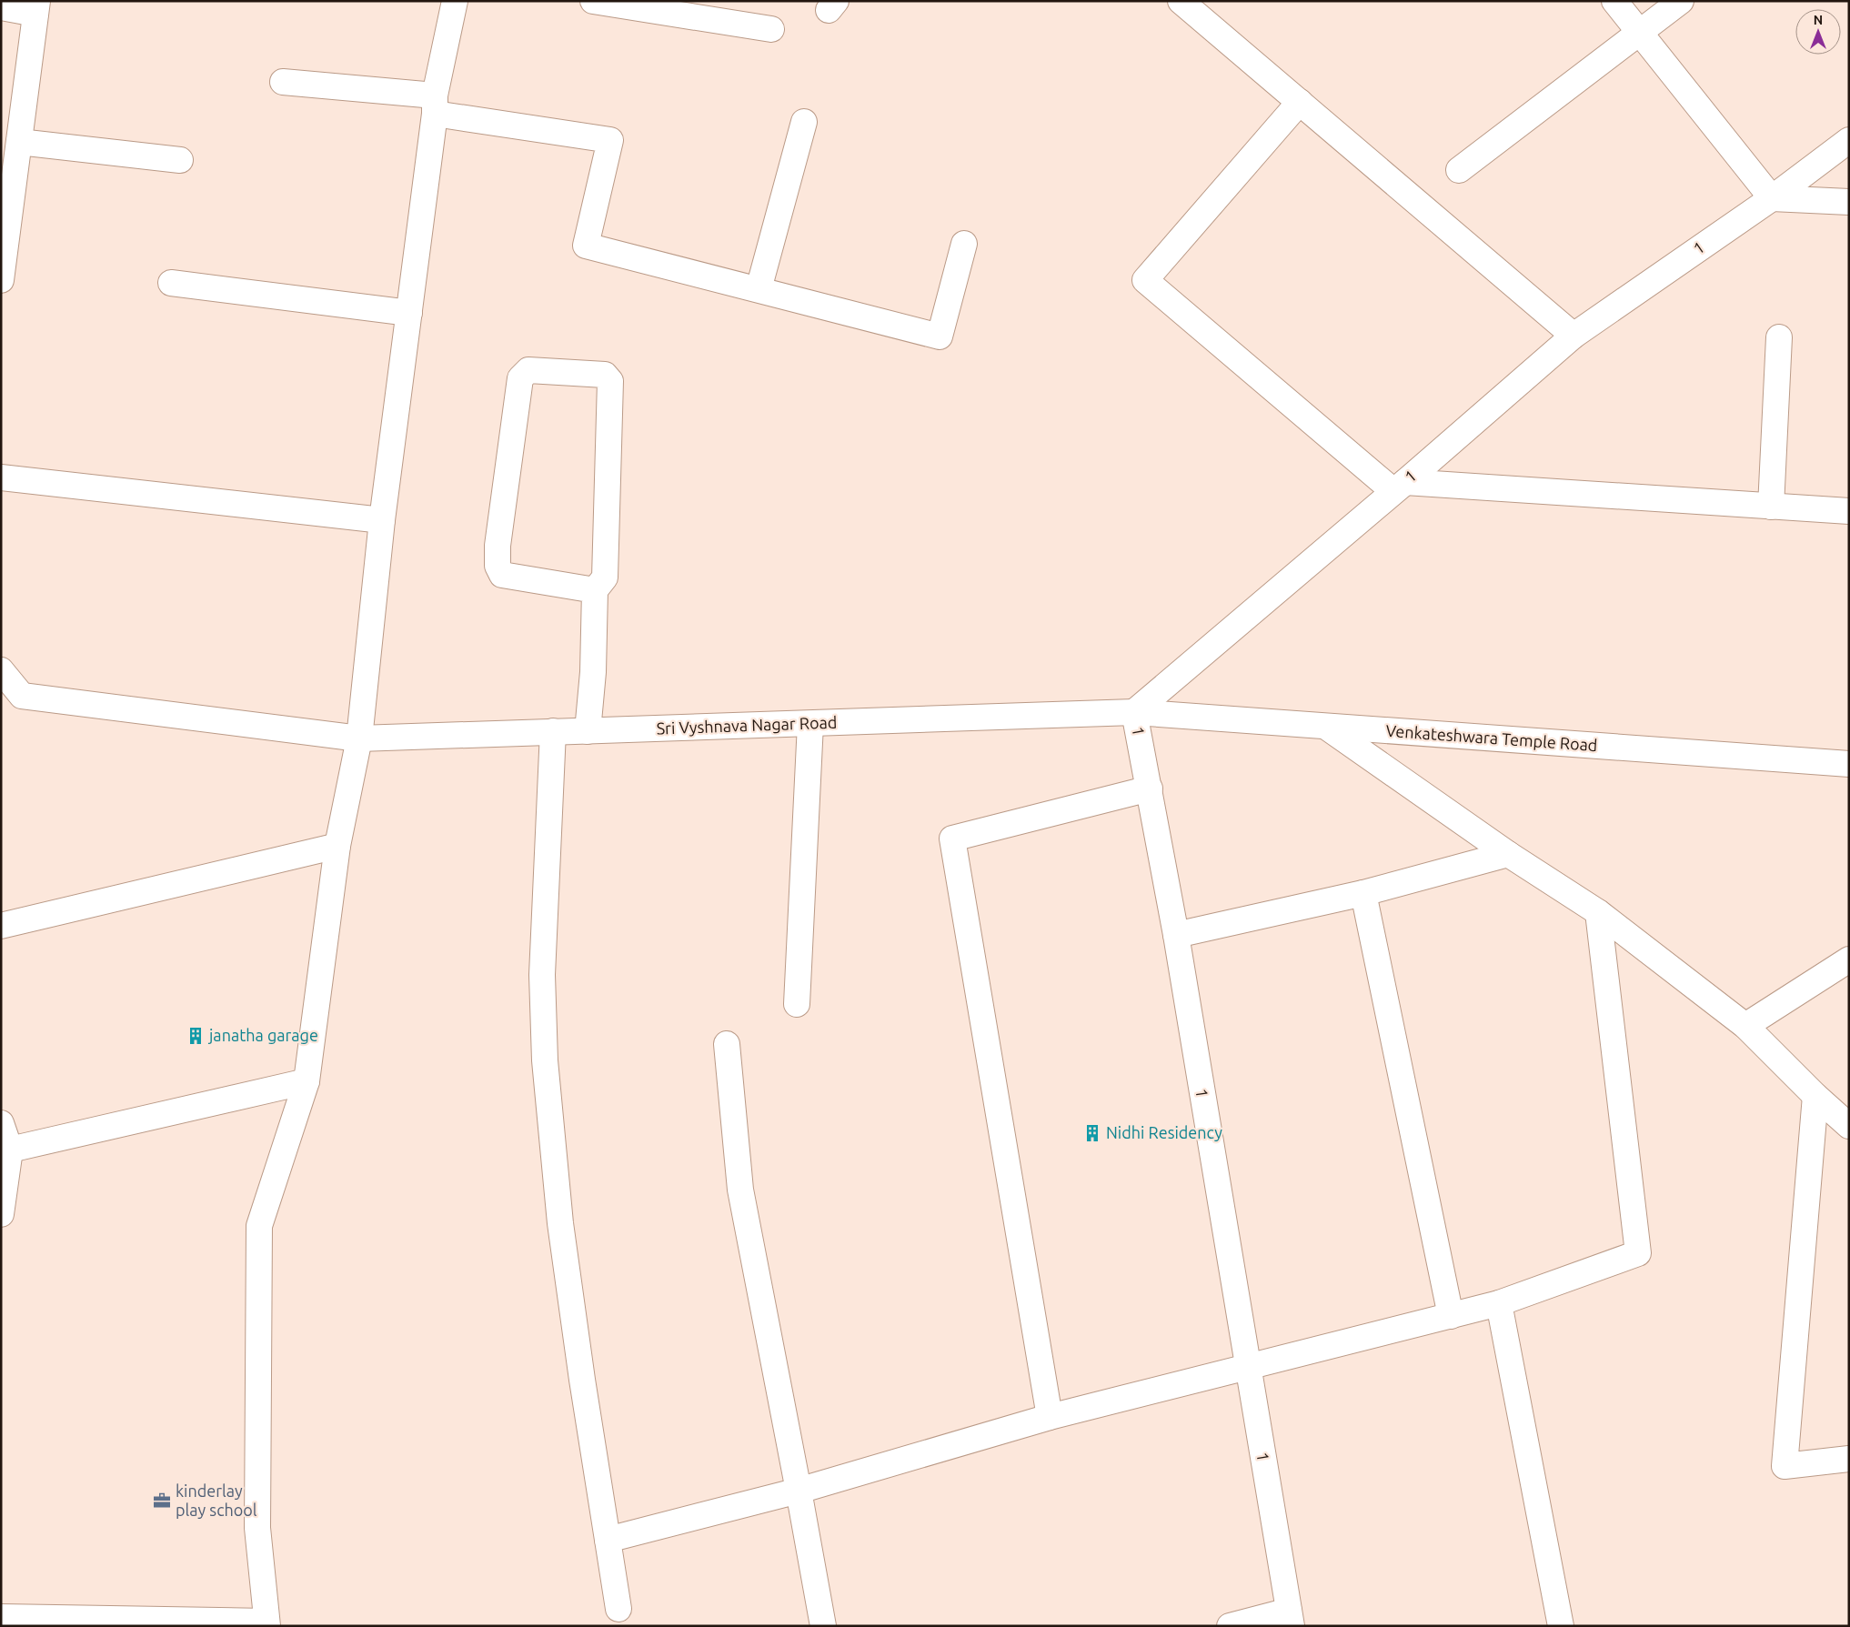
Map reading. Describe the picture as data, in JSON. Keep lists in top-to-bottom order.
{
  "streets": {
    "street": ["1", "Sri Vyshnava Nagar Road", "Venkateshwara Temple Road"]
  },
  "crossings": [
    ["1", "Sri Vyshnava Nagar Road"],
    ["1", "Venkateshwara Temple Road"],
    ["Sri Vyshnava Nagar Road", "Venkateshwara Temple Road"]
  ],
  "places": {
    "building": ["janatha garage", "Nidhi Residency"],
    "office": ["kinderlay play school"]
  },
  "north": "top"
}
